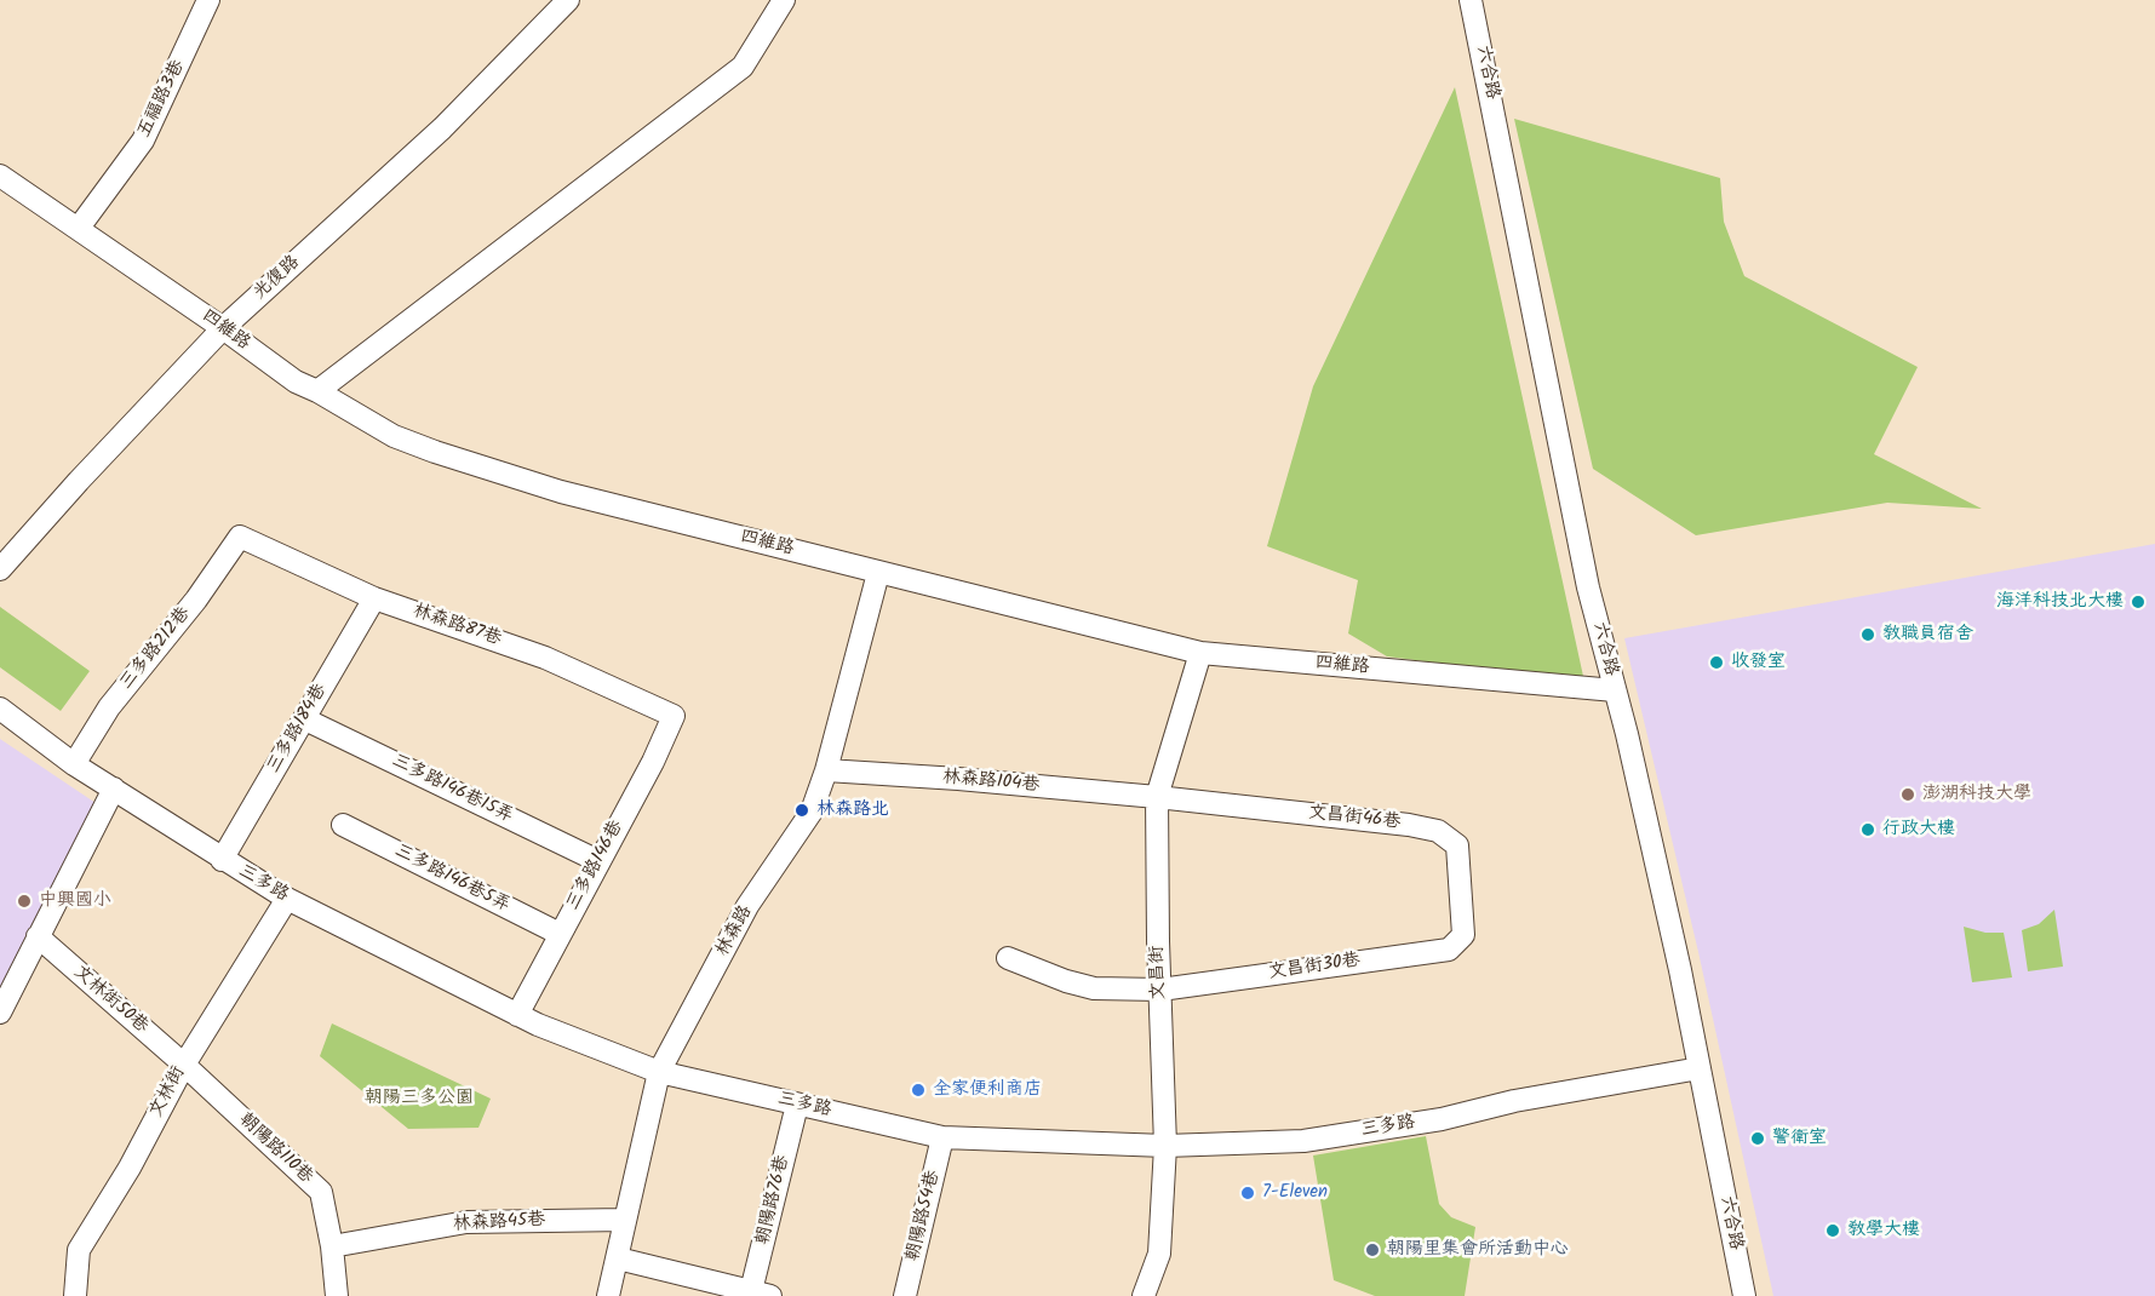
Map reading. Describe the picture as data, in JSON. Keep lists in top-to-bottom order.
{
  "streets": {
    "street": [
      "六合路",
      "五福路3巷",
      "光復路",
      "四維路",
      "林森路87巷",
      "三多路212巷",
      "三多路184巷",
      "林森路104巷",
      "三多路146巷15弄",
      "文昌街46巷",
      "三多路146巷",
      "三多路146巷5弄",
      "三多路",
      "林森路",
      "文昌街30巷",
      "文昌街",
      "文林街50巷",
      "文林街",
      "朝陽路110巷",
      "朝陽路76巷",
      "朝陽路54巷",
      "林森路45巷"
    ]
  },
  "crossings": [
    ["六合路", "四維路"],
    ["六合路", "三多路"],
    ["五福路3巷", "四維路"],
    ["光復路", "四維路"],
    ["四維路", "林森路"],
    ["四維路", "文昌街"],
    ["林森路87巷", "三多路212巷"],
    ["林森路87巷", "三多路184巷"],
    ["林森路87巷", "三多路146巷"],
    ["三多路212巷", "三多路"],
    ["三多路184巷", "三多路146巷15弄"],
    ["三多路184巷", "三多路"],
    ["林森路104巷", "文昌街46巷"],
    ["林森路104巷", "林森路"],
    ["林森路104巷", "文昌街"],
    ["三多路146巷15弄", "三多路146巷"],
    ["文昌街46巷", "文昌街30巷"],
    ["文昌街46巷", "文昌街"],
    ["三多路146巷", "三多路146巷5弄"],
    ["三多路146巷", "三多路"],
    ["三多路", "林森路"],
    ["三多路", "文昌街"],
    ["三多路", "文林街"],
    ["三多路", "朝陽路76巷"],
    ["三多路", "朝陽路54巷"],
    ["林森路", "林森路45巷"],
    ["文昌街30巷", "文昌街"],
    ["文林街50巷", "文林街"],
    ["文林街50巷", "朝陽路110巷"],
    ["文林街", "朝陽路110巷"],
    ["朝陽路110巷", "林森路45巷"]
  ],
  "parks": ["朝陽三多公園"],
  "places": [
    "海洋科技北大樓",
    "教職員宿舍",
    "收發室",
    "澎湖科技大學",
    "林森路北",
    "行政大樓",
    "中興國小",
    "全家便利商店",
    "警衛室",
    "7-Eleven",
    "教學大樓",
    "朝陽里集會所活動中心"
  ]
}
